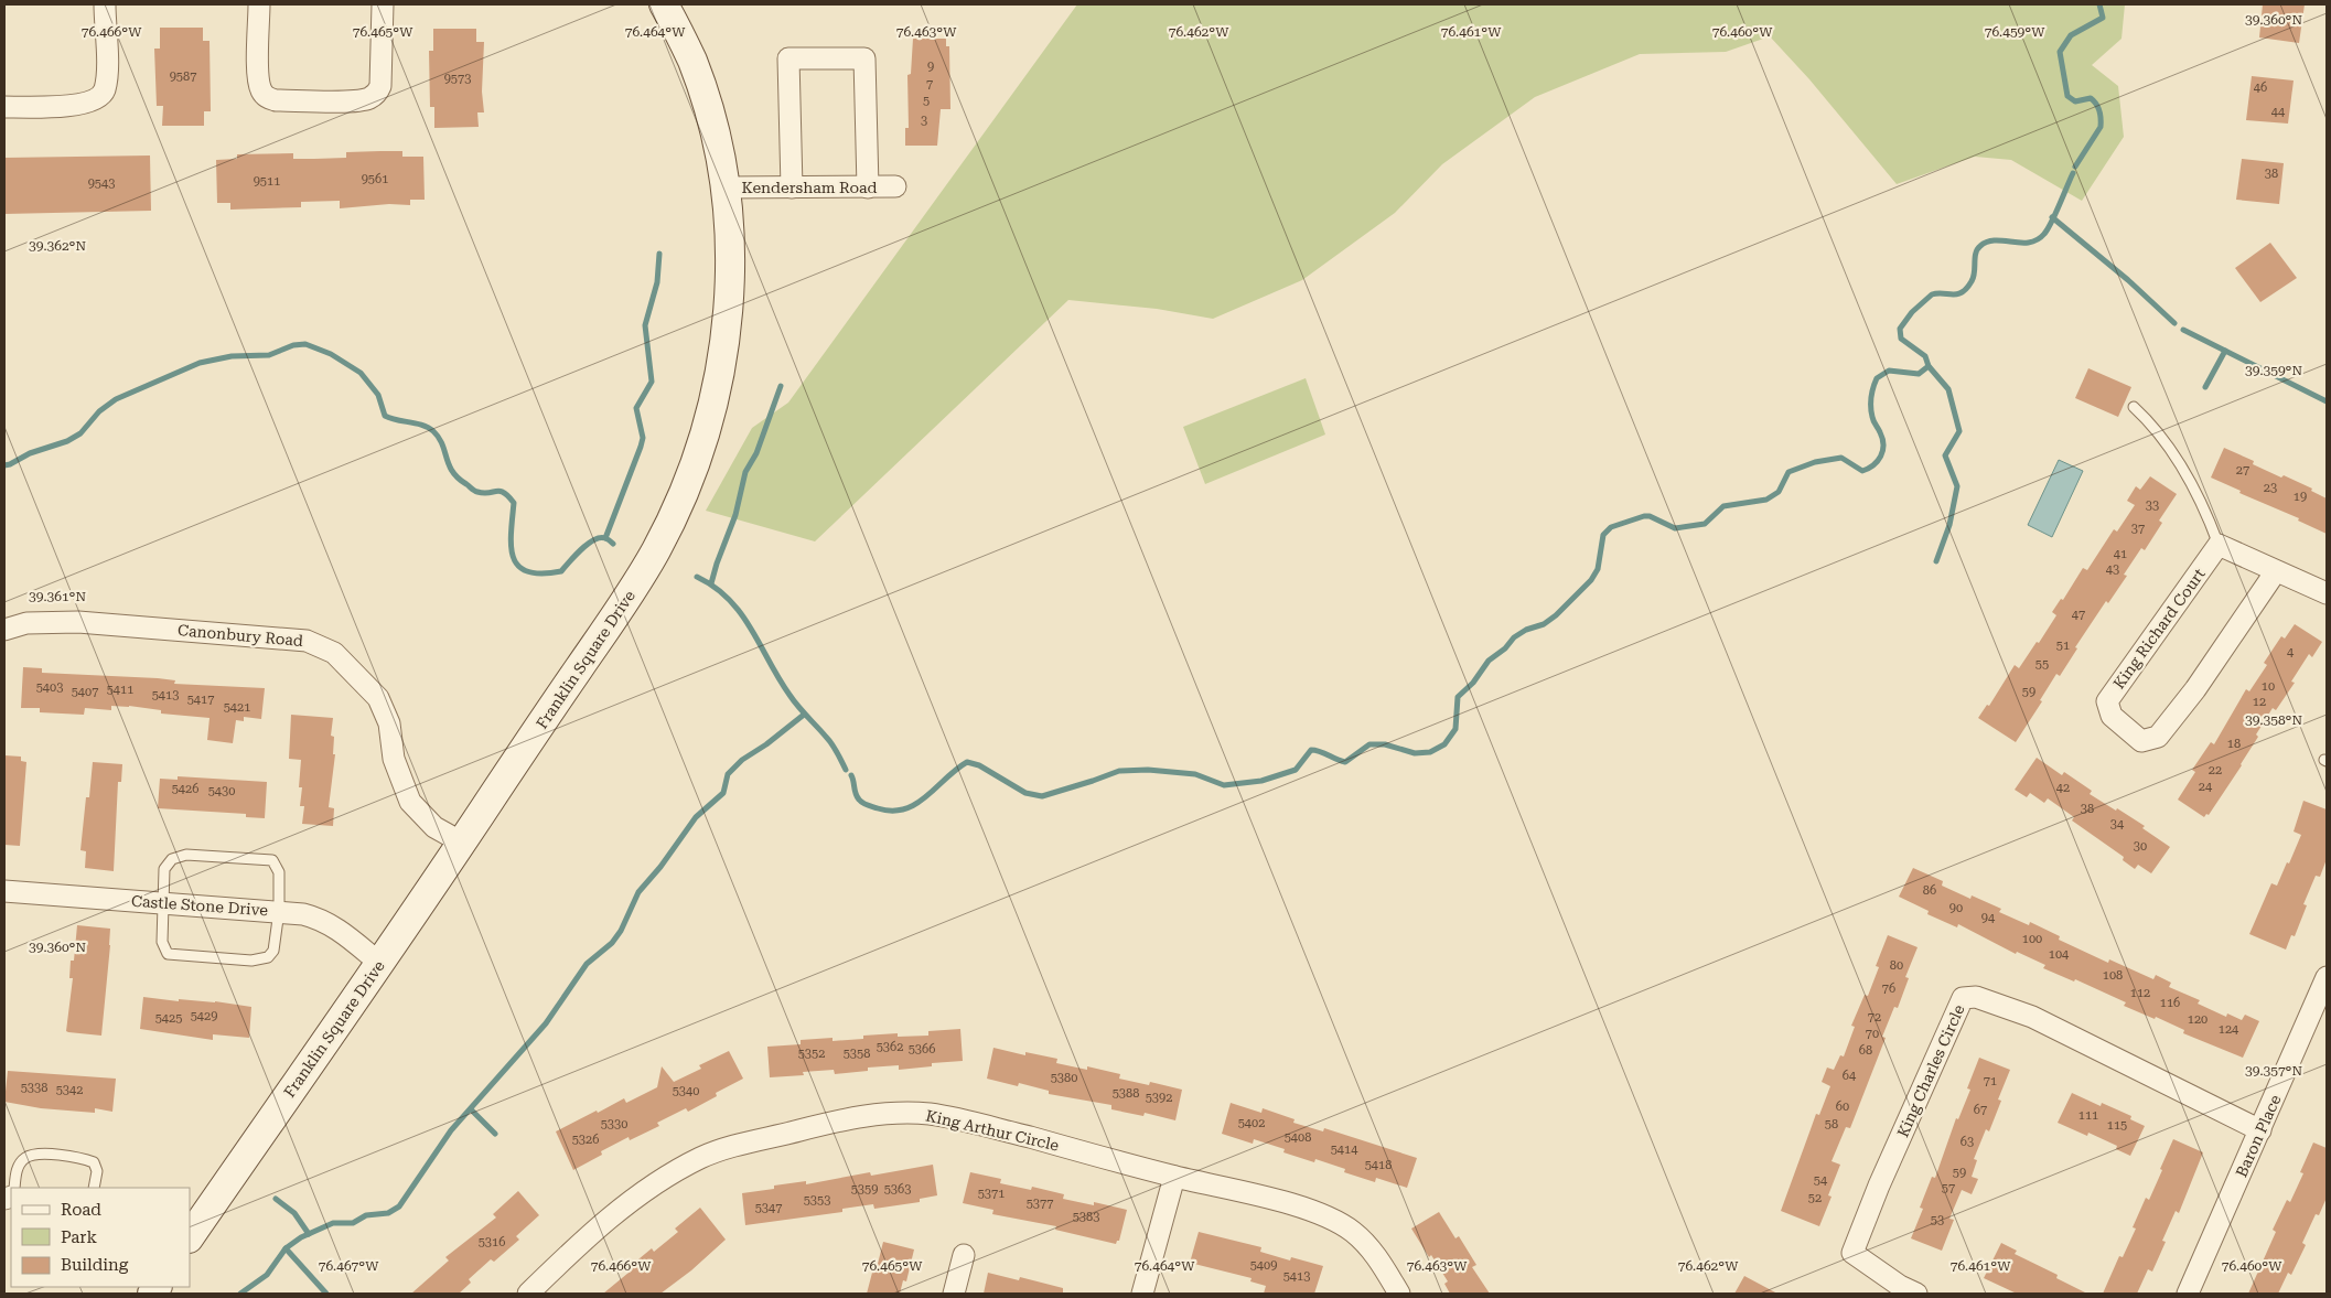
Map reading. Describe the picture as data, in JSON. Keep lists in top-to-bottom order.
{
  "streets": {
    "street": [
      "Kendersham Road",
      "King Richard Court",
      "Canonbury Road",
      "Franklin Square Drive",
      "Castle Stone Drive",
      "King Charles Circle",
      "King Arthur Circle",
      "Baron Place"
    ]
  },
  "crossings": [
    ["Kendersham Road", "Franklin Square Drive"],
    ["Canonbury Road", "Franklin Square Drive"],
    ["Franklin Square Drive", "Castle Stone Drive"],
    ["King Charles Circle", "Baron Place"]
  ],
  "house_numbers": [
    "9",
    "9587",
    "9573",
    "7",
    "46",
    "5",
    "44",
    "3",
    "38",
    "9561",
    "9511",
    "9543",
    "27",
    "23",
    "19",
    "33",
    "37",
    "41",
    "43",
    "47",
    "51",
    "4",
    "55",
    "10",
    "5403",
    "5411",
    "5407",
    "59",
    "5413",
    "5417",
    "12",
    "5421",
    "18",
    "22",
    "24",
    "42",
    "5426",
    "5430",
    "38",
    "34",
    "30",
    "86",
    "90",
    "94",
    "100",
    "104",
    "80",
    "108",
    "76",
    "112",
    "116",
    "5429",
    "72",
    "5425",
    "120",
    "124",
    "70",
    "5362",
    "5366",
    "68",
    "5352",
    "5358",
    "64",
    "5380",
    "71",
    "5338",
    "5342",
    "5340",
    "5388",
    "5392",
    "60",
    "67",
    "111",
    "5402",
    "5330",
    "58",
    "115",
    "5408",
    "5326",
    "63",
    "5414",
    "5418",
    "59",
    "54",
    "57",
    "5359",
    "5363",
    "5371",
    "52",
    "5353",
    "5377",
    "5347",
    "5383",
    "53",
    "5316",
    "5409",
    "5413"
  ],
  "legend": ["Road", "Park", "Building"],
  "coordinates": [
    "39.360°N",
    "76.466°W",
    "76.465°W",
    "76.464°W",
    "76.463°W",
    "76.462°W",
    "76.461°W",
    "76.460°W",
    "76.459°W",
    "39.362°N",
    "39.359°N",
    "39.361°N",
    "39.358°N",
    "39.357°N",
    "76.467°W"
  ]
}
